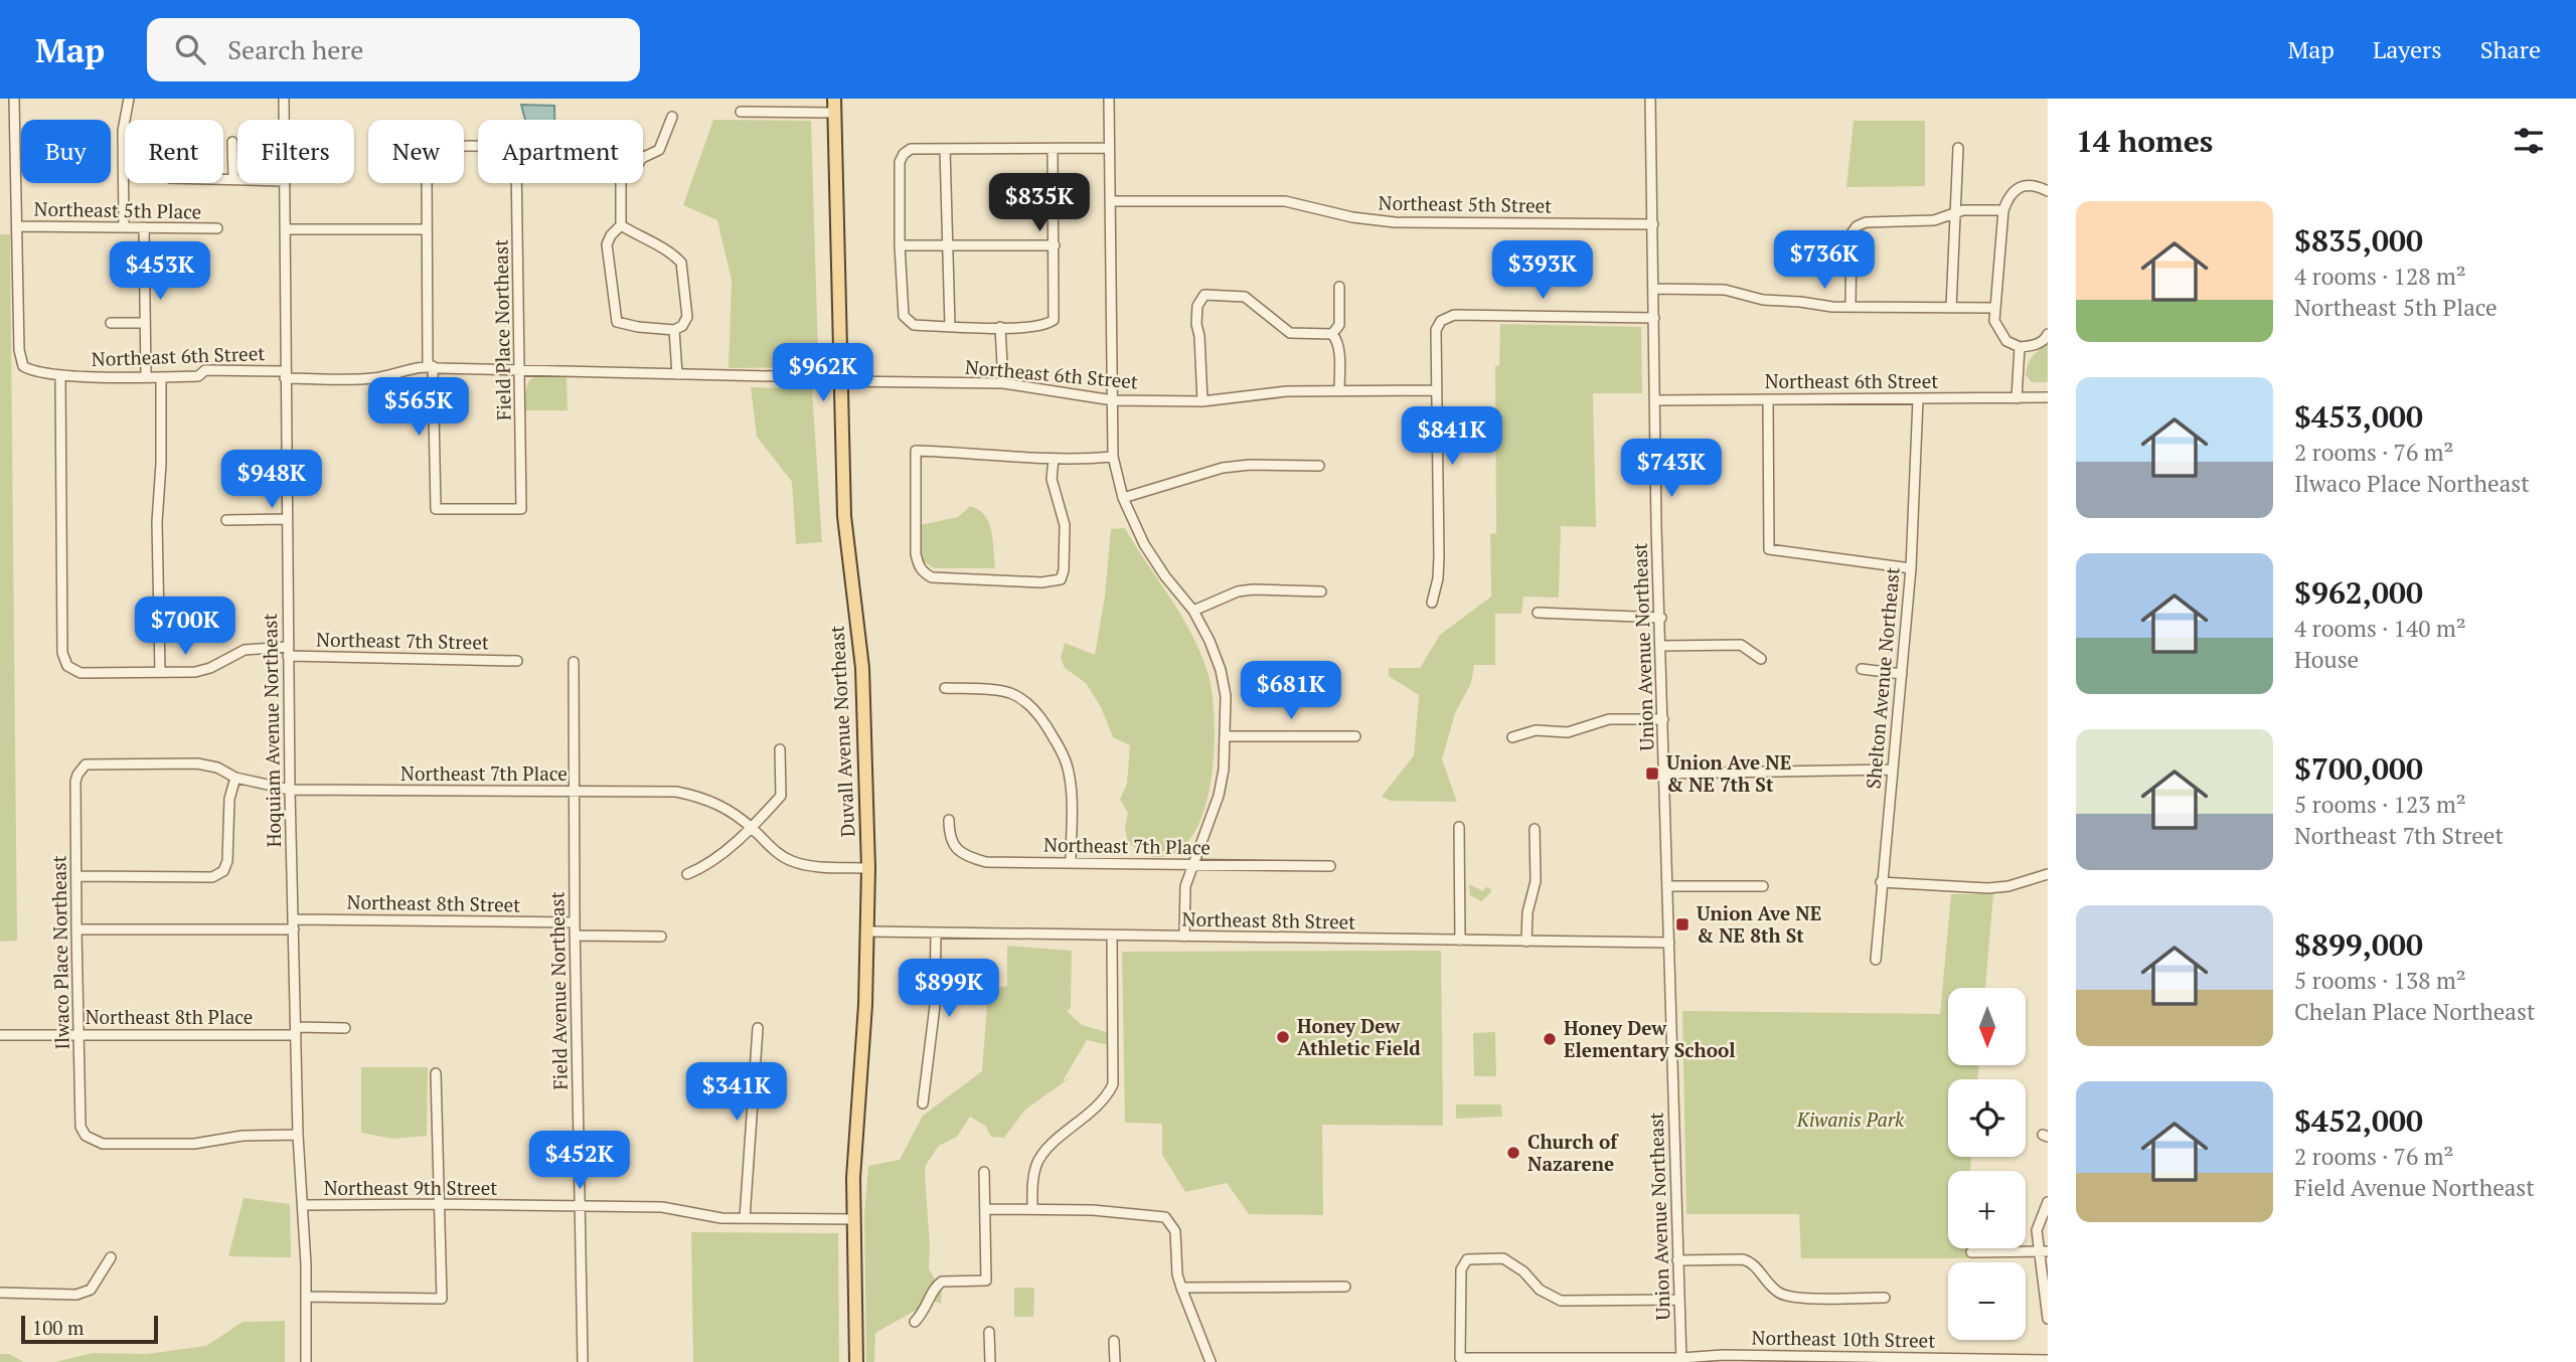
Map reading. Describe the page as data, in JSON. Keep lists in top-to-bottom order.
{
  "streets": {
    "main road": ["Duvall Avenue Northeast"],
    "street": [
      "Northeast 5th Street",
      "Northeast 5th Place",
      "Field Place Northeast",
      "Northeast 6th Street",
      "Northeast 7th Street",
      "Union Avenue Northeast",
      "Shelton Avenue Northeast",
      "Hoquiam Avenue Northeast",
      "Northeast 7th Place",
      "Northeast 8th Street",
      "Ilwaco Place Northeast",
      "Field Avenue Northeast",
      "Northeast 8th Place",
      "Northeast 9th Street",
      "Northeast 10th Street"
    ]
  },
  "crossings": [
    ["Northeast 5th Street", "Union Avenue Northeast"],
    ["Northeast 5th Place", "Northeast 6th Street"],
    ["Field Place Northeast", "Northeast 6th Street"],
    ["Northeast 6th Street", "Northeast 7th Street"],
    ["Northeast 6th Street", "Union Avenue Northeast"],
    ["Northeast 6th Street", "Shelton Avenue Northeast"],
    ["Northeast 6th Street", "Hoquiam Avenue Northeast"],
    ["Northeast 6th Street", "Duvall Avenue Northeast"],
    ["Northeast 7th Street", "Hoquiam Avenue Northeast"],
    ["Union Avenue Northeast", "Northeast 8th Street"],
    ["Union Avenue Northeast", "Northeast 10th Street"],
    ["Hoquiam Avenue Northeast", "Northeast 7th Place"],
    ["Hoquiam Avenue Northeast", "Northeast 8th Street"],
    ["Hoquiam Avenue Northeast", "Ilwaco Place Northeast"],
    ["Hoquiam Avenue Northeast", "Northeast 8th Place"],
    ["Hoquiam Avenue Northeast", "Northeast 9th Street"],
    ["Duvall Avenue Northeast", "Northeast 7th Place"],
    ["Duvall Avenue Northeast", "Northeast 8th Street"],
    ["Duvall Avenue Northeast", "Northeast 9th Street"],
    ["Northeast 7th Place", "Ilwaco Place Northeast"],
    ["Northeast 7th Place", "Field Avenue Northeast"],
    ["Northeast 8th Street", "Ilwaco Place Northeast"],
    ["Northeast 8th Street", "Field Avenue Northeast"],
    ["Ilwaco Place Northeast", "Northeast 8th Place"],
    ["Field Avenue Northeast", "Northeast 9th Street"]
  ],
  "parks": ["Kiwanis Park"],
  "places": {
    "transit": ["Union Ave NE & NE 7th St", "Union Ave NE & NE 8th St"],
    "other": ["Honey Dew Athletic Field", "Honey Dew Elementary School", "Church of Nazarene"]
  },
  "scale_bar": "100 m",
  "north": "bottom",
  "page": {
    "header": "Map",
    "search": "Search here",
    "nav": ["Map", "Layers", "Share"],
    "heading": "14 homes",
    "chip": [
      "Buy",
      "Rent",
      "Filters",
      "New",
      "Apartment"
    ],
    "price": [
      "$835K",
      "$736K",
      "$393K",
      "$453K",
      "$962K",
      "$565K",
      "$841K",
      "$743K",
      "$948K",
      "$700K",
      "$681K",
      "$899K",
      "$341K",
      "$452K"
    ],
    "list": [
      {
        "name": "$835,000",
        "note": "4 rooms · 128 m² · Northeast 5th Place"
      },
      {
        "name": "$453,000",
        "note": "2 rooms · 76 m² · Ilwaco Place Northeast"
      },
      {
        "name": "$962,000",
        "note": "4 rooms · 140 m² · House"
      },
      {
        "name": "$700,000",
        "note": "5 rooms · 123 m² · Northeast 7th Street"
      },
      {
        "name": "$899,000",
        "note": "5 rooms · 138 m² · Chelan Place Northeast"
      },
      {
        "name": "$452,000",
        "note": "2 rooms · 76 m² · Field Avenue Northeast"
      }
    ],
    "map_buttons": ["+", "−"],
    "scale": "100 m"
  }
}
